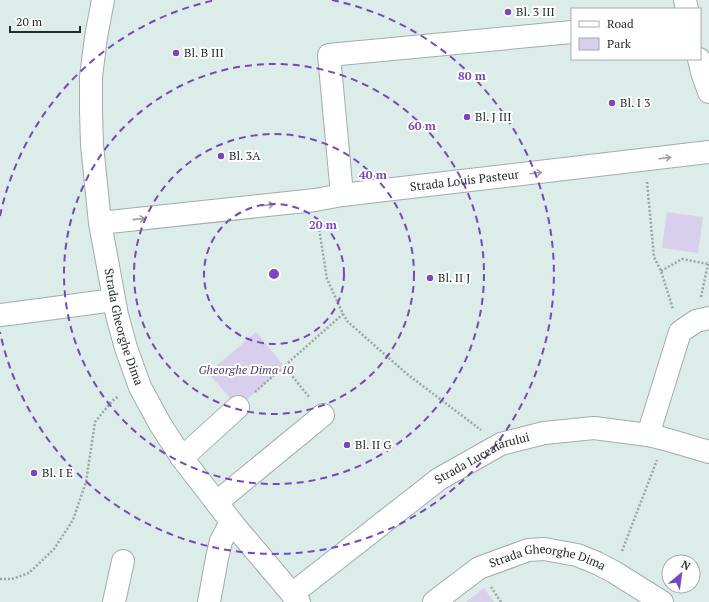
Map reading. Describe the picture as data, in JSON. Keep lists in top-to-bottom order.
{
  "streets": {
    "street": ["Strada Louis Pasteur", "Strada Gheorghe Dima", "Strada Luceafărului"]
  },
  "crossings": [
    ["Strada Louis Pasteur", "Strada Gheorghe Dima"],
    ["Strada Gheorghe Dima", "Strada Luceafărului"]
  ],
  "one_way": ["Strada Louis Pasteur"],
  "parks": ["Gheorghe Dima 10"],
  "places": [
    "Bl. 3 III",
    "Bl. B III",
    "Bl. I 3",
    "Bl. J III",
    "Bl. 3A",
    "Bl. II J",
    "Bl. II G",
    "Bl. I E"
  ],
  "legend": ["Road", "Park"],
  "scale_bar": "20 m",
  "north": "top right",
  "rings": [
    "80 m",
    "60 m",
    "40 m",
    "20 m"
  ]
}
